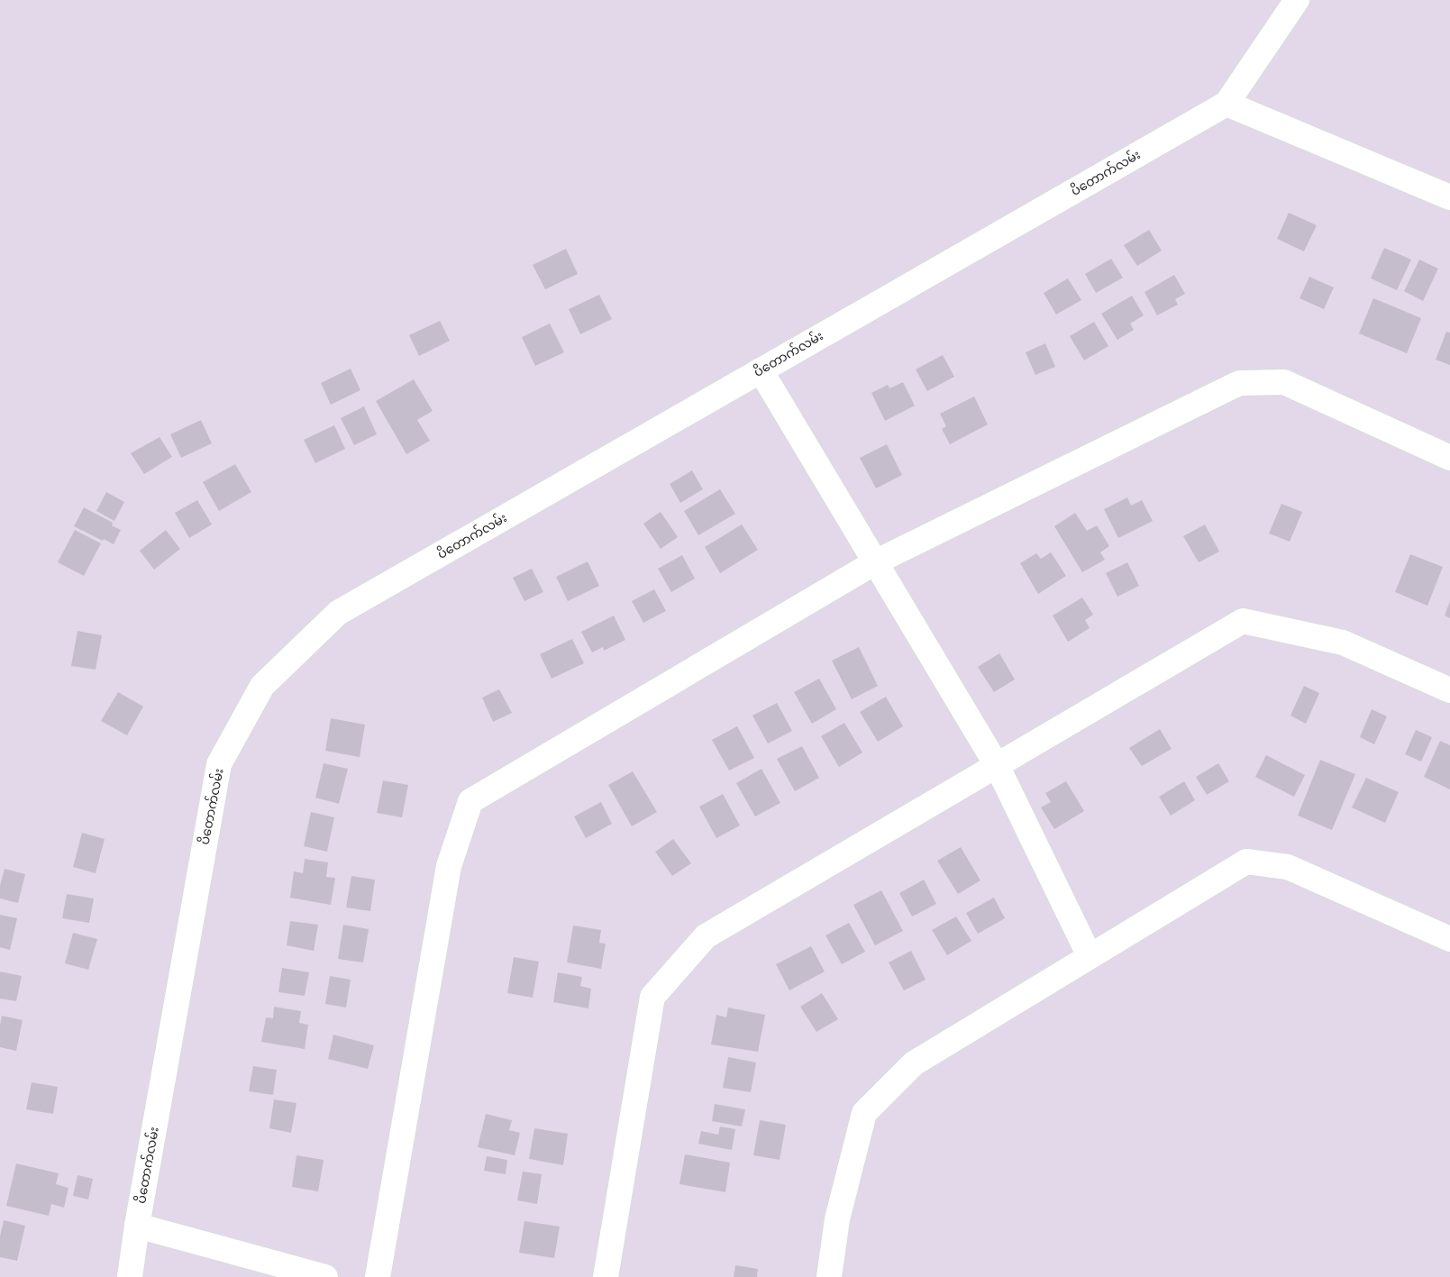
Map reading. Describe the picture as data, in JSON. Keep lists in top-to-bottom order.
{
  "streets": {
    "street": ["ပိတောက်လမ်း"]
  }
}
